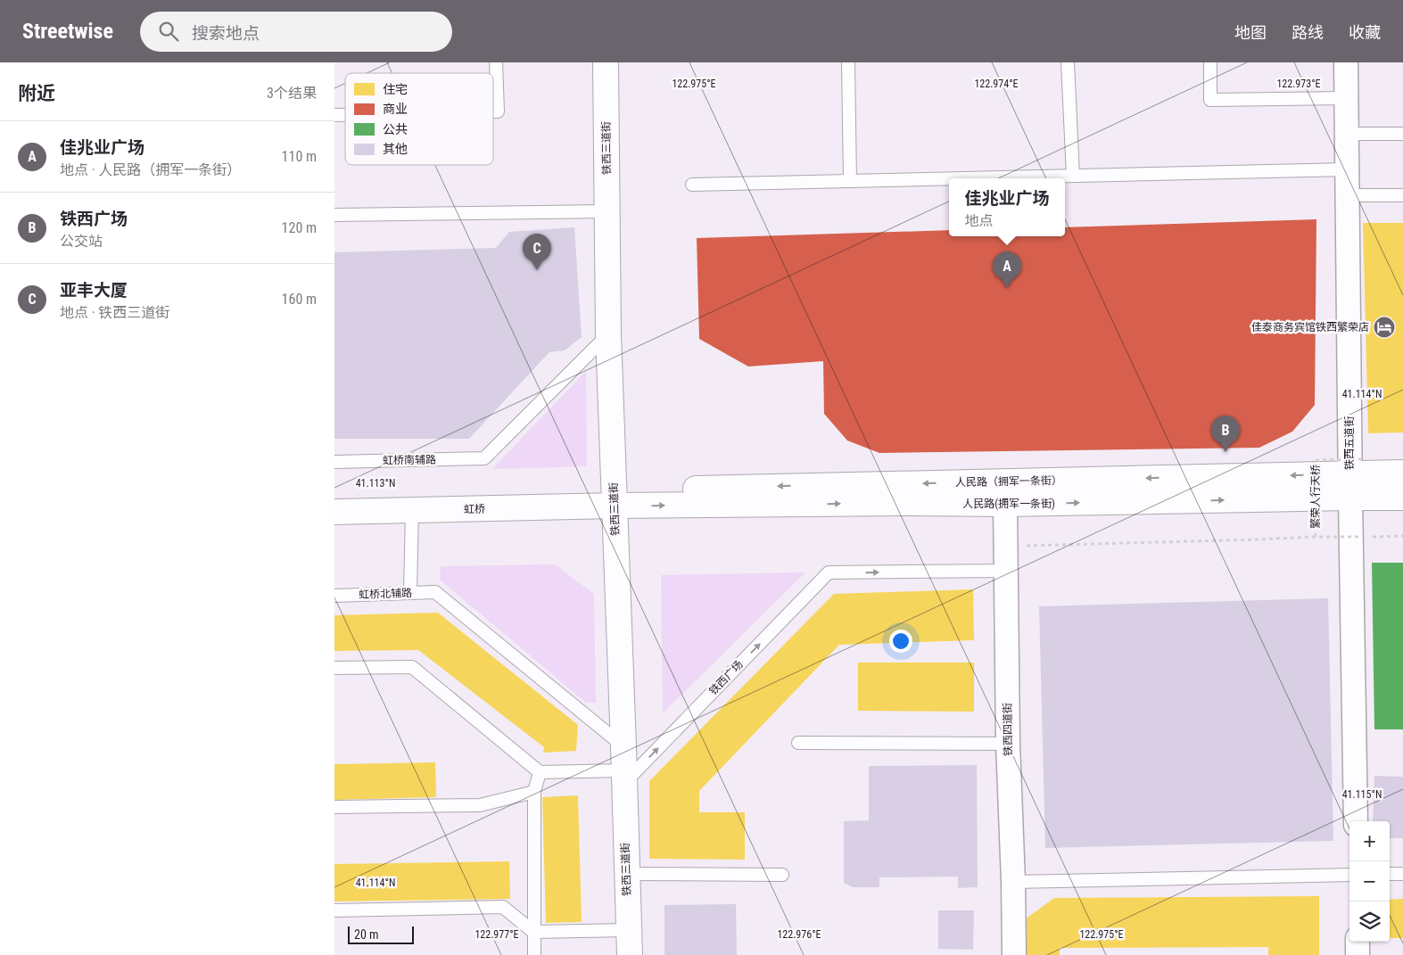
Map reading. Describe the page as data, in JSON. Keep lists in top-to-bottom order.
{
  "streets": {
    "main road": [
      "铁西三道街",
      "人民路（拥军一条街）",
      "人民路(拥军一条街)",
      "虹桥"
    ],
    "street": ["铁西五道街", "铁西四道街"],
    "lane": ["虹桥南辅路", "虹桥北辅路", "铁西广场"],
    "path": ["繁荣人行天桥"]
  },
  "crossings": [
    ["铁西三道街", "虹桥南辅路"],
    ["铁西三道街", "人民路（拥军一条街）"],
    ["铁西三道街", "人民路(拥军一条街)"],
    ["铁西三道街", "虹桥"],
    ["铁西三道街", "虹桥北辅路"],
    ["铁西三道街", "铁西广场"],
    ["铁西五道街", "人民路（拥军一条街）"],
    ["铁西五道街", "繁荣人行天桥"],
    ["铁西五道街", "人民路(拥军一条街)"],
    ["人民路（拥军一条街）", "繁荣人行天桥"],
    ["人民路（拥军一条街）", "人民路(拥军一条街)"],
    ["人民路（拥军一条街）", "虹桥"],
    ["人民路(拥军一条街)", "虹桥"],
    ["人民路(拥军一条街)", "铁西四道街"],
    ["铁西广场", "铁西四道街"]
  ],
  "one_way": ["人民路（拥军一条街）", "人民路(拥军一条街)", "铁西广场"],
  "places": {
    "hotel": ["佳泰商务宾馆铁西繁荣店"]
  },
  "legend": [
    "住宅",
    "商业",
    "公共",
    "其他"
  ],
  "scale_bar": "20 m",
  "page": {
    "header": "Streetwise",
    "search": "搜索地点",
    "nav": ["地图", "路线", "收藏"],
    "heading": ["附近", "3个结果"],
    "list": [
      {
        "mark": "A",
        "name": "佳兆业广场",
        "note": "地点 · 人民路（拥军一条街）",
        "value": "110 m"
      },
      {
        "mark": "B",
        "name": "铁西广场",
        "note": "公交站",
        "value": "120 m"
      },
      {
        "mark": "C",
        "name": "亚丰大厦",
        "note": "地点 · 铁西三道街",
        "value": "160 m"
      }
    ],
    "popup": ["佳兆业广场", "地点"],
    "pins": ["C", "A", "B"],
    "map_buttons": ["+", "−"],
    "scale": "20 m"
  },
  "coordinates": [
    "122.975°E",
    "122.974°E",
    "122.973°E",
    "41.114°N",
    "41.113°N",
    "41.115°N",
    "122.976°E",
    "122.977°E"
  ]
}
